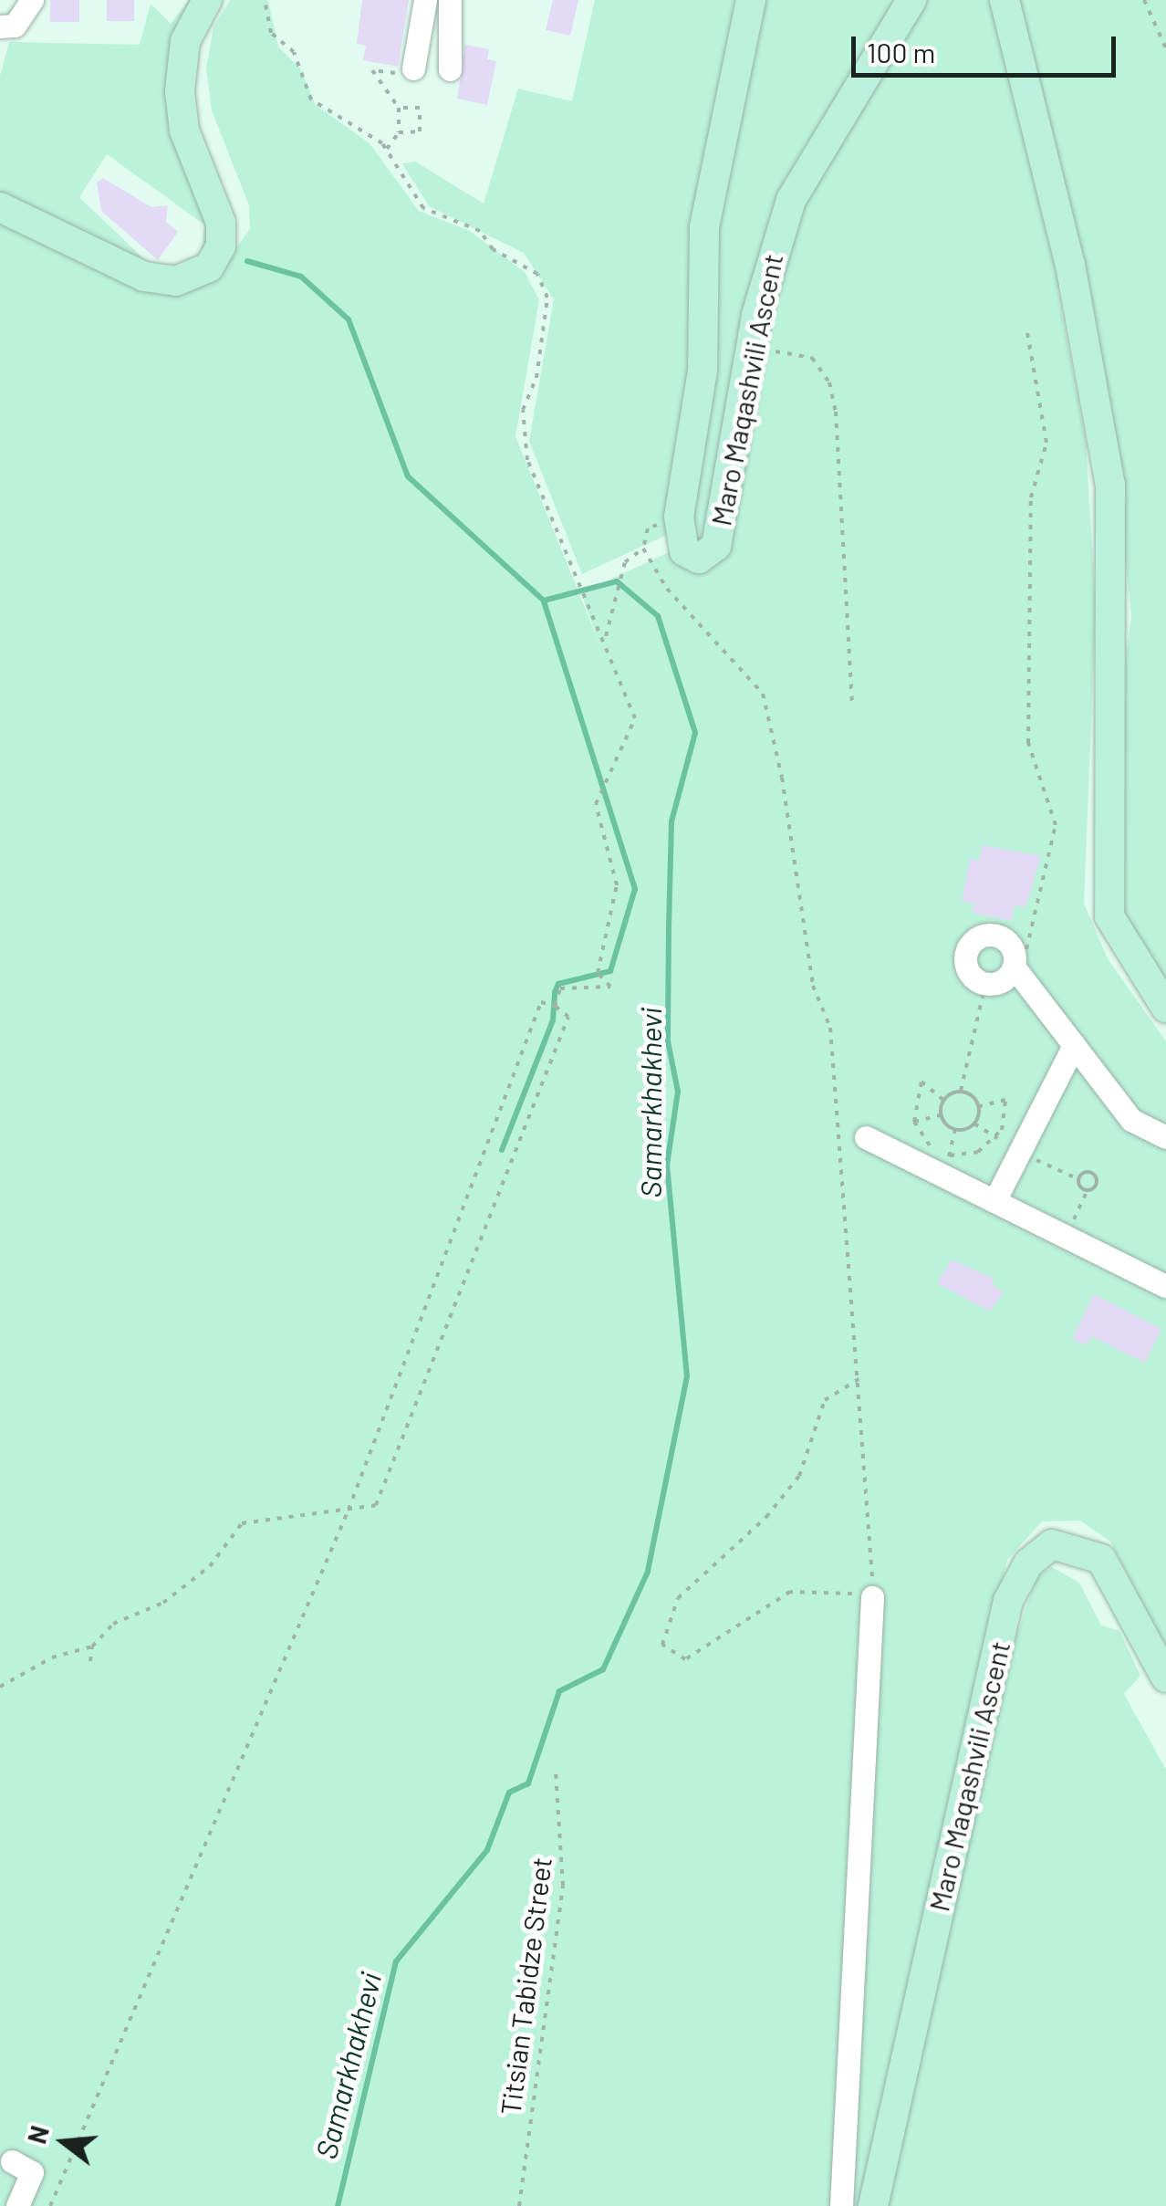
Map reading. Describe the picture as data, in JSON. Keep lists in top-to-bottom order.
{
  "streets": {
    "main road": ["Maro Maqashvili Ascent"],
    "path": ["Titsian Tabidze Street"]
  },
  "water": ["Samarkhakhevi"],
  "scale_bar": "100 m",
  "north": "left"
}
